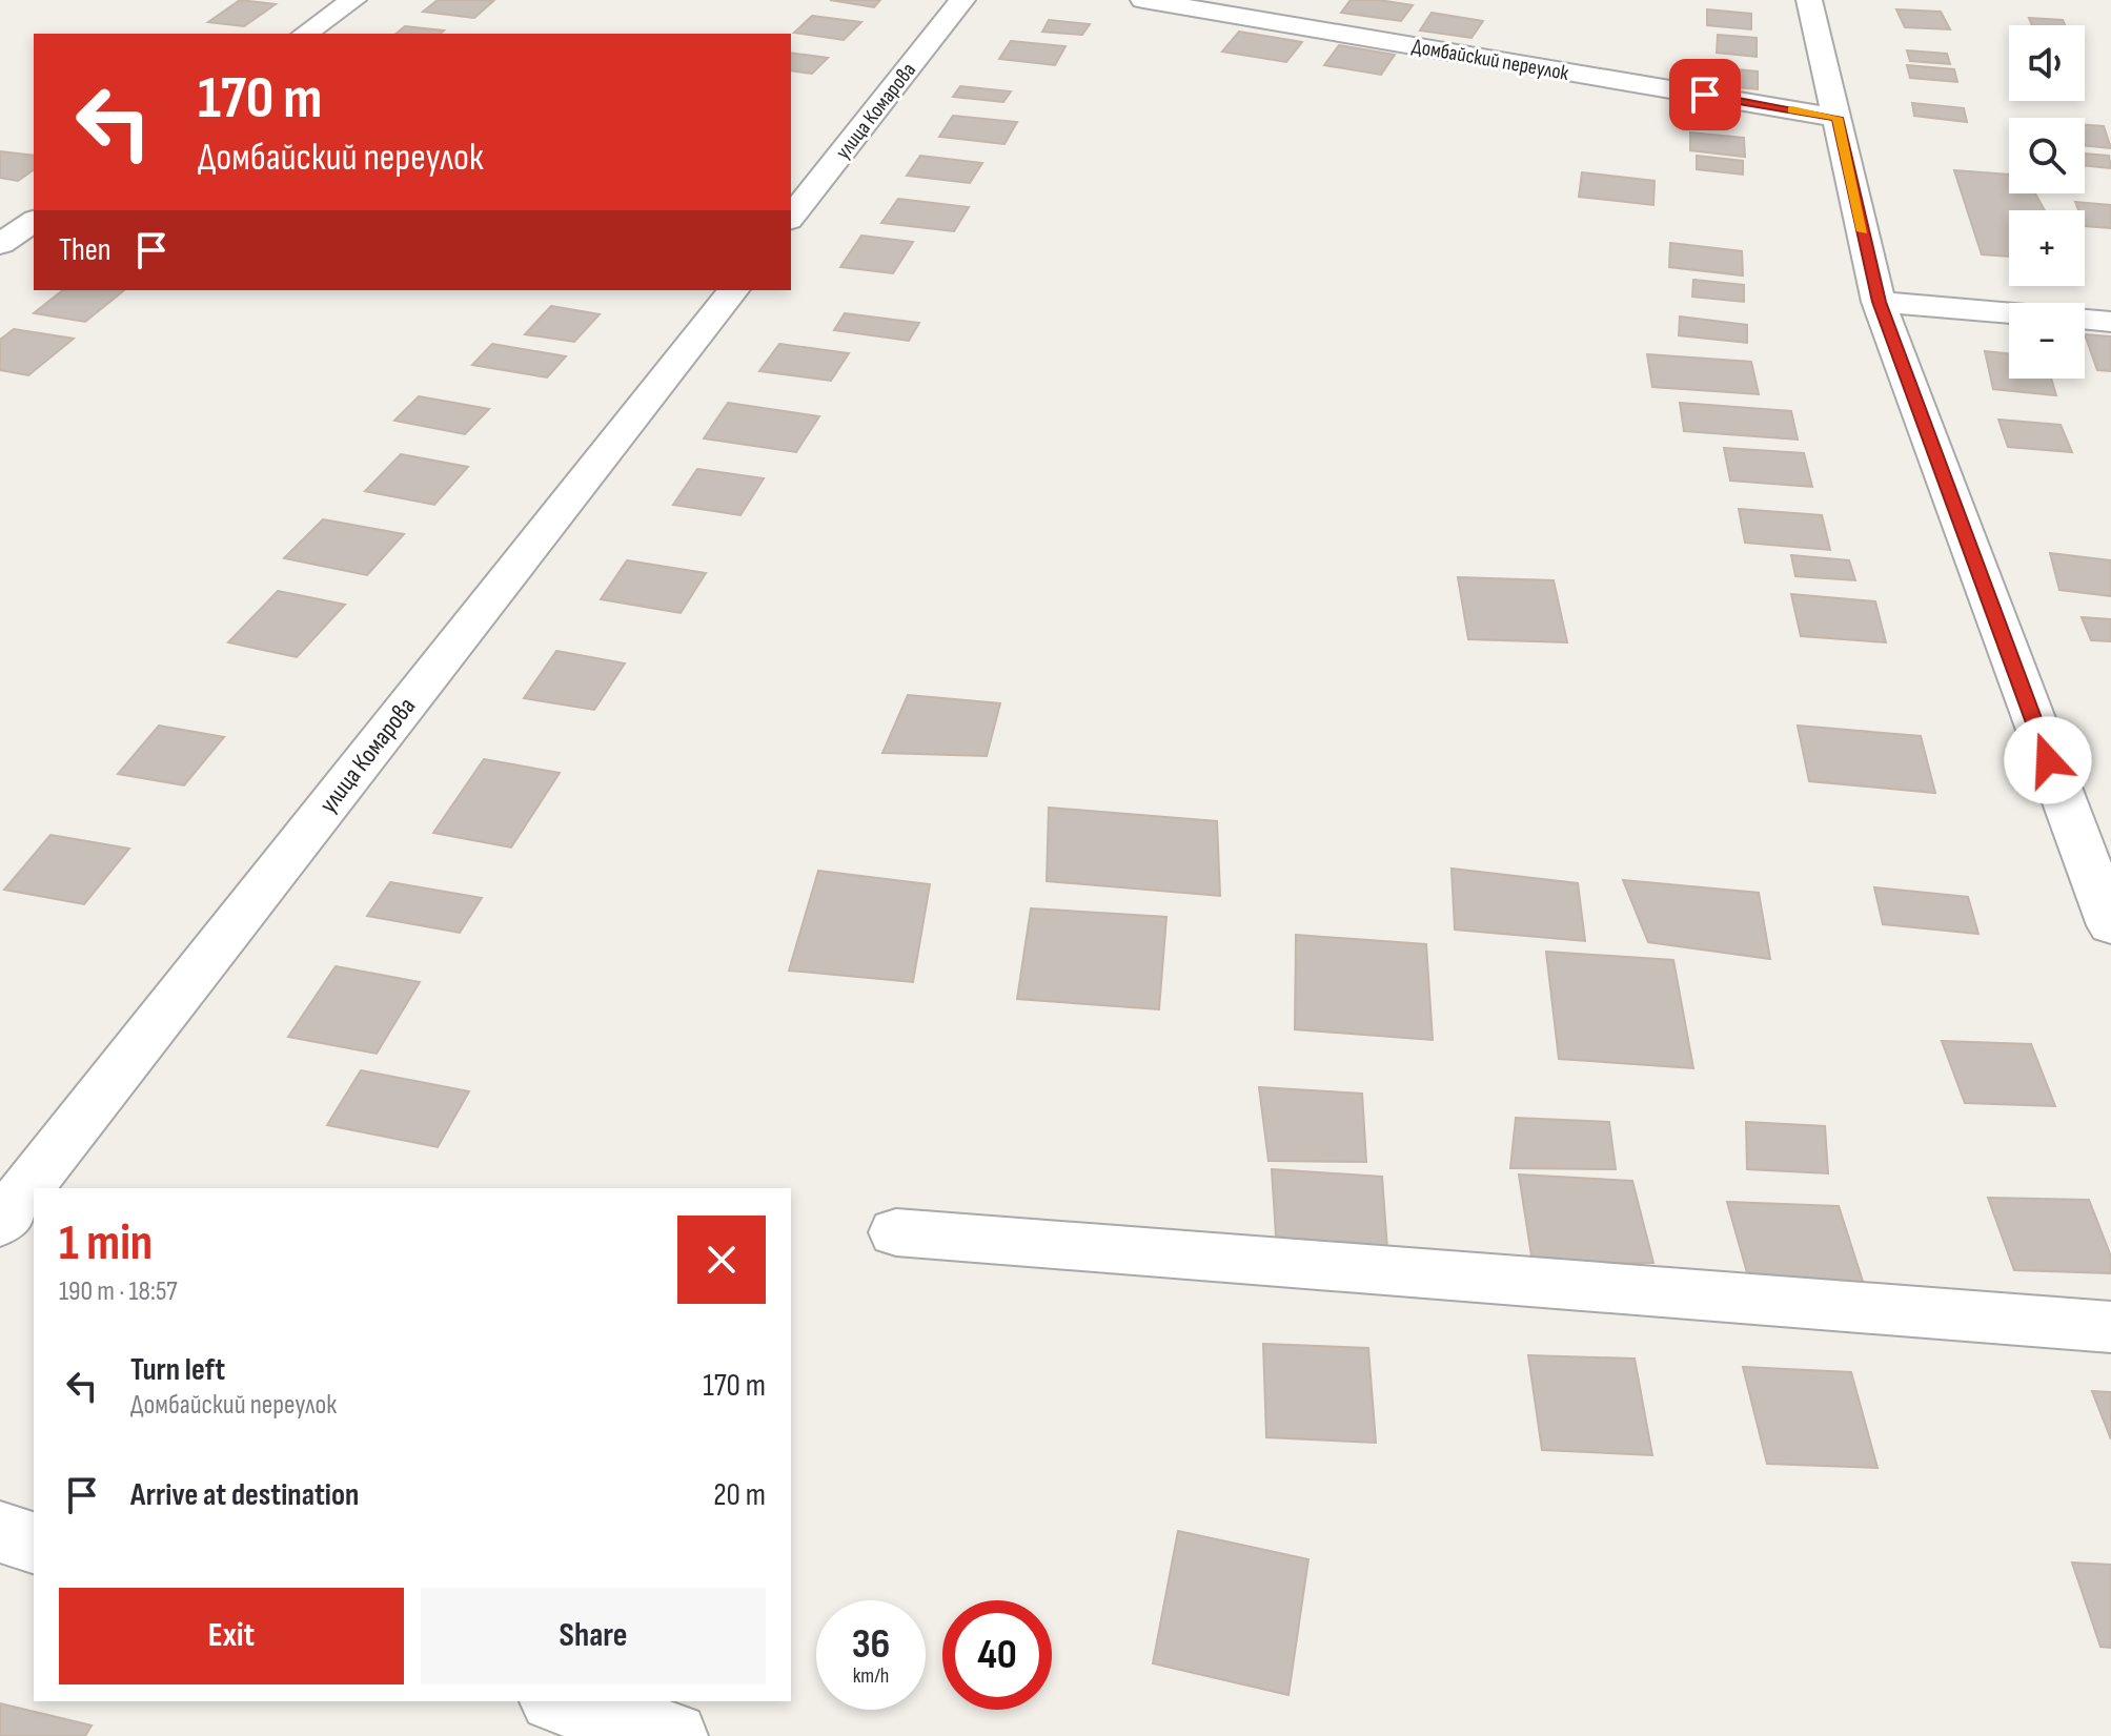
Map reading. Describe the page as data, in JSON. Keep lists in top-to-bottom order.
{
  "streets": {
    "street": ["Домбайский переулок", "улица Комарова"]
  },
  "page": {
    "map_buttons": ["+", "−"],
    "turn": ["170 m", "Домбайский переулок"],
    "then": "Then",
    "heading": ["1 min", "190 m · 18:57"],
    "list": [
      {
        "name": "Turn left",
        "note": "Домбайский переулок",
        "value": "170 m"
      },
      {
        "name": "Arrive at destination",
        "value": "20 m"
      }
    ],
    "buttons": ["Exit", "Share"],
    "speed": "36 km/h",
    "limit": "40"
  }
}
